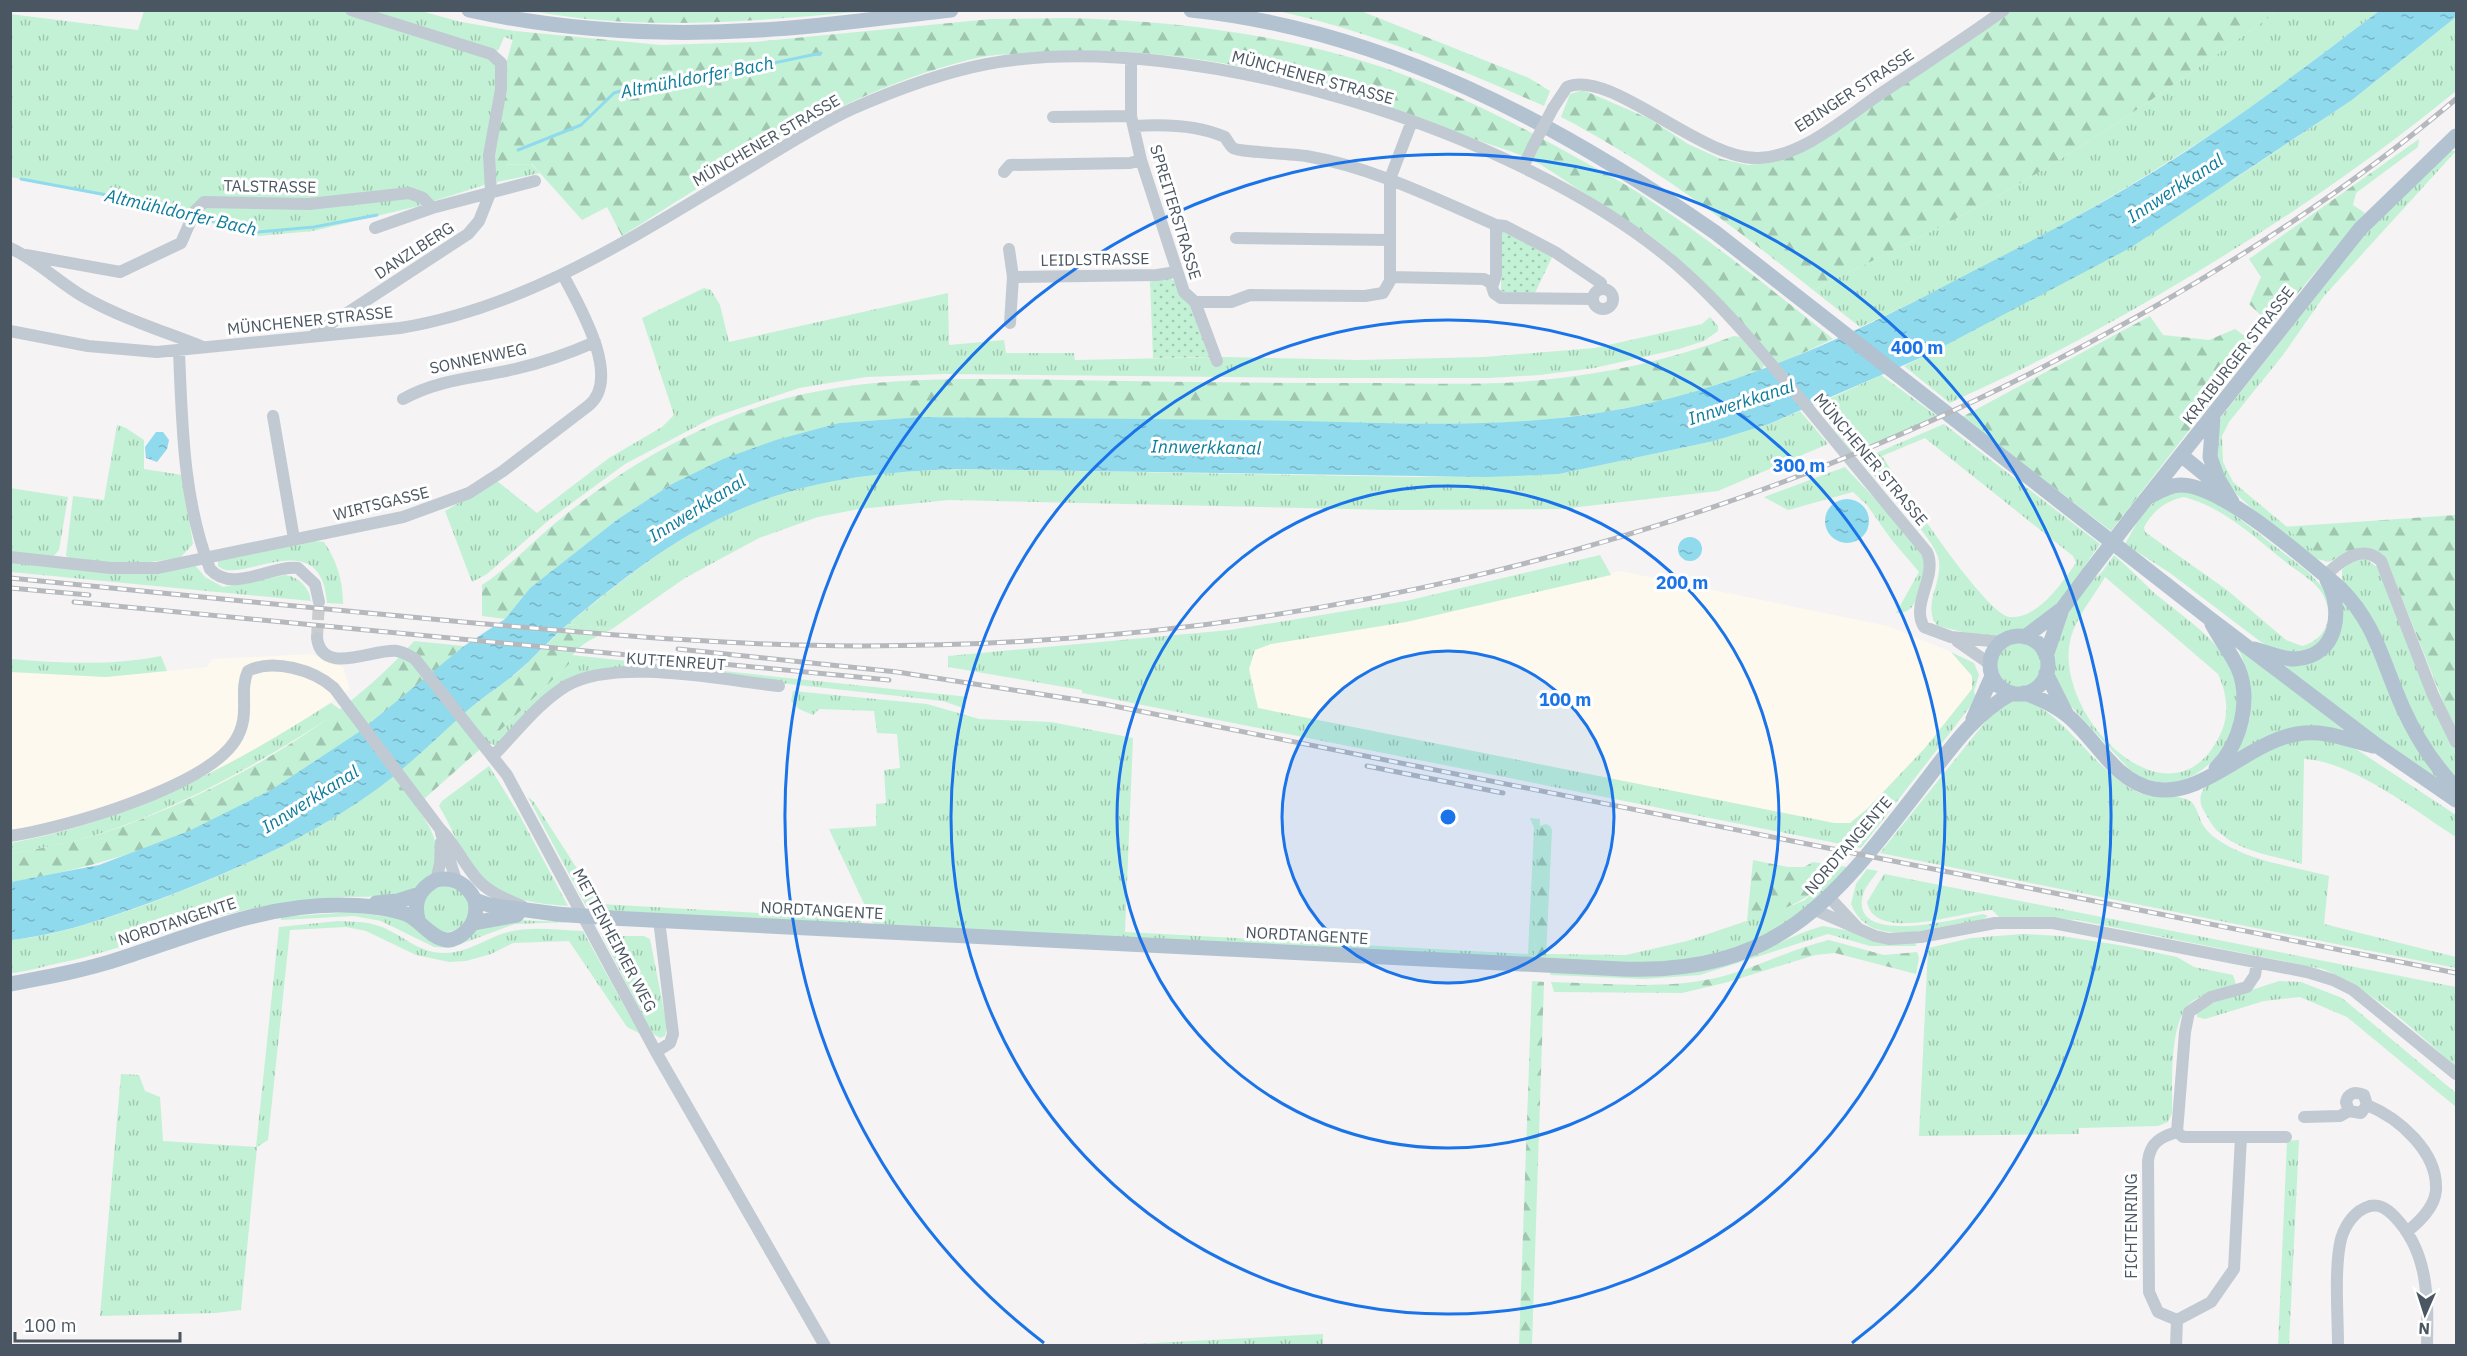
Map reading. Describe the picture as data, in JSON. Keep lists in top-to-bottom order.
{
  "streets": {
    "main road": ["KRAIBURGER STRASSE", "NORDTANGENTE"],
    "street": [
      "MÜNCHENER STRASSE",
      "EBINGER STRASSE",
      "TALSTRASSE",
      "SPREITERSTRASSE",
      "DANZLBERG",
      "LEIDLSTRASSE",
      "SONNENWEG",
      "WIRTSGASSE",
      "KUTTENREUT",
      "METTENHEIMER WEG",
      "FICHTENRING"
    ]
  },
  "crossings": [
    ["MÜNCHENER STRASSE", "EBINGER STRASSE"],
    ["MÜNCHENER STRASSE", "TALSTRASSE"],
    ["MÜNCHENER STRASSE", "SPREITERSTRASSE"],
    ["MÜNCHENER STRASSE", "DANZLBERG"],
    ["MÜNCHENER STRASSE", "KRAIBURGER STRASSE"],
    ["MÜNCHENER STRASSE", "WIRTSGASSE"],
    ["MÜNCHENER STRASSE", "NORDTANGENTE"],
    ["SPREITERSTRASSE", "LEIDLSTRASSE"],
    ["KRAIBURGER STRASSE", "NORDTANGENTE"],
    ["SONNENWEG", "WIRTSGASSE"],
    ["KUTTENREUT", "METTENHEIMER WEG"]
  ],
  "water": ["Altmühldorfer Bach", "Innwerkkanal"],
  "scale_bar": "100 m",
  "north": "bottom",
  "rings": [
    "400 m",
    "300 m",
    "200 m",
    "100 m"
  ]
}
